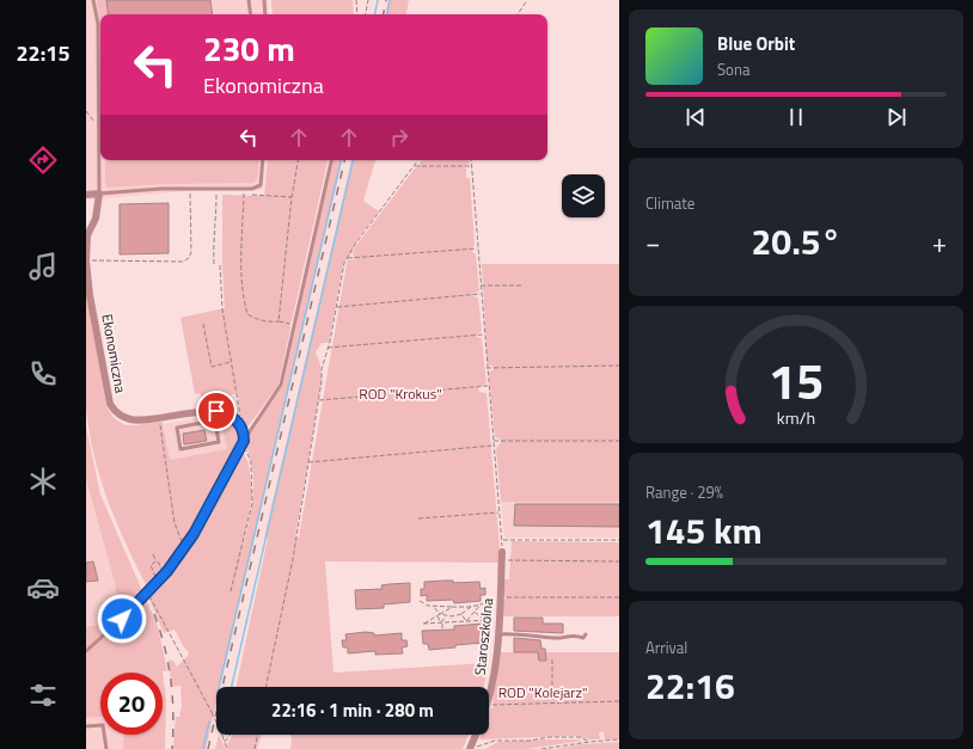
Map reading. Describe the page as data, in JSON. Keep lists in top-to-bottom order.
{
  "streets": {
    "street": ["Ekonomiczna", "Staroszkolna"]
  },
  "parks": ["ROD \"Krokus\"", "ROD \"Kolejarz\""],
  "page": {
    "tabs": "22:15",
    "turn": ["230 m", "Ekonomiczna"],
    "song": ["Blue Orbit", "Sona"],
    "tile": [
      "Climate",
      ["Range · 29%", "145 km"],
      ["Arrival", "22:16"]
    ],
    "heat": ["−", "20.5°", "+"],
    "limit": "20",
    "trip": "22:16 · 1 min · 280 m",
    "gauge": ["15", "km/h"]
  }
}
